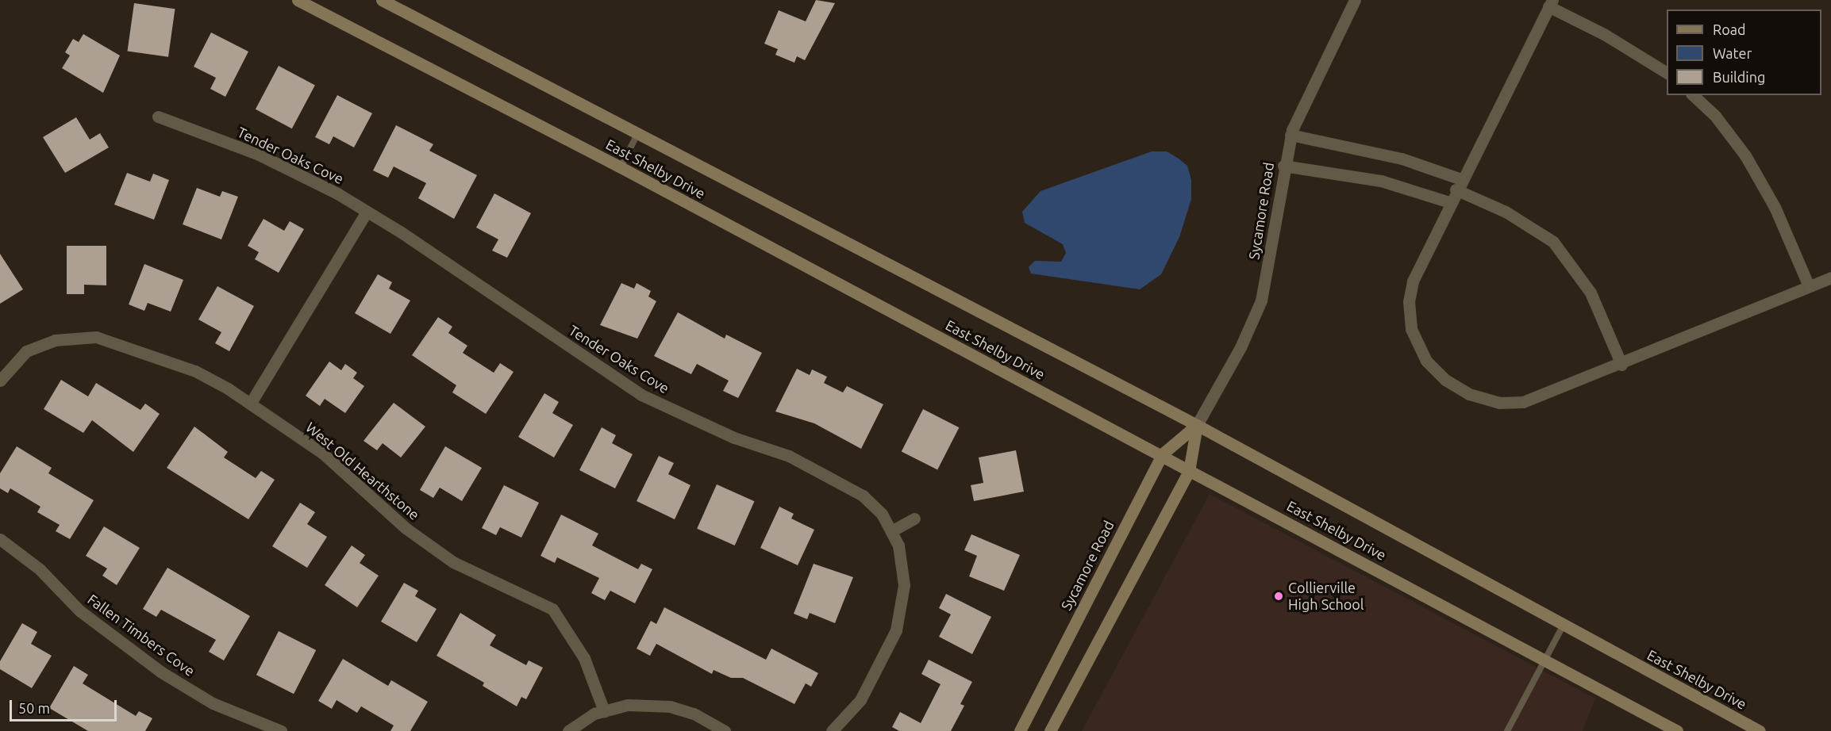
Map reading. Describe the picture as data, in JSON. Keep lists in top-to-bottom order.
{
  "streets": {
    "main road": ["East Shelby Drive", "Sycamore Road"],
    "street": ["Tender Oaks Cove", "West Old Hearthstone", "Fallen Timbers Cove"]
  },
  "crossings": [
    ["East Shelby Drive", "Sycamore Road"]
  ],
  "places": ["Collierville High School"],
  "legend": ["Road", "Water", "Building"],
  "scale_bar": "50 m"
}
